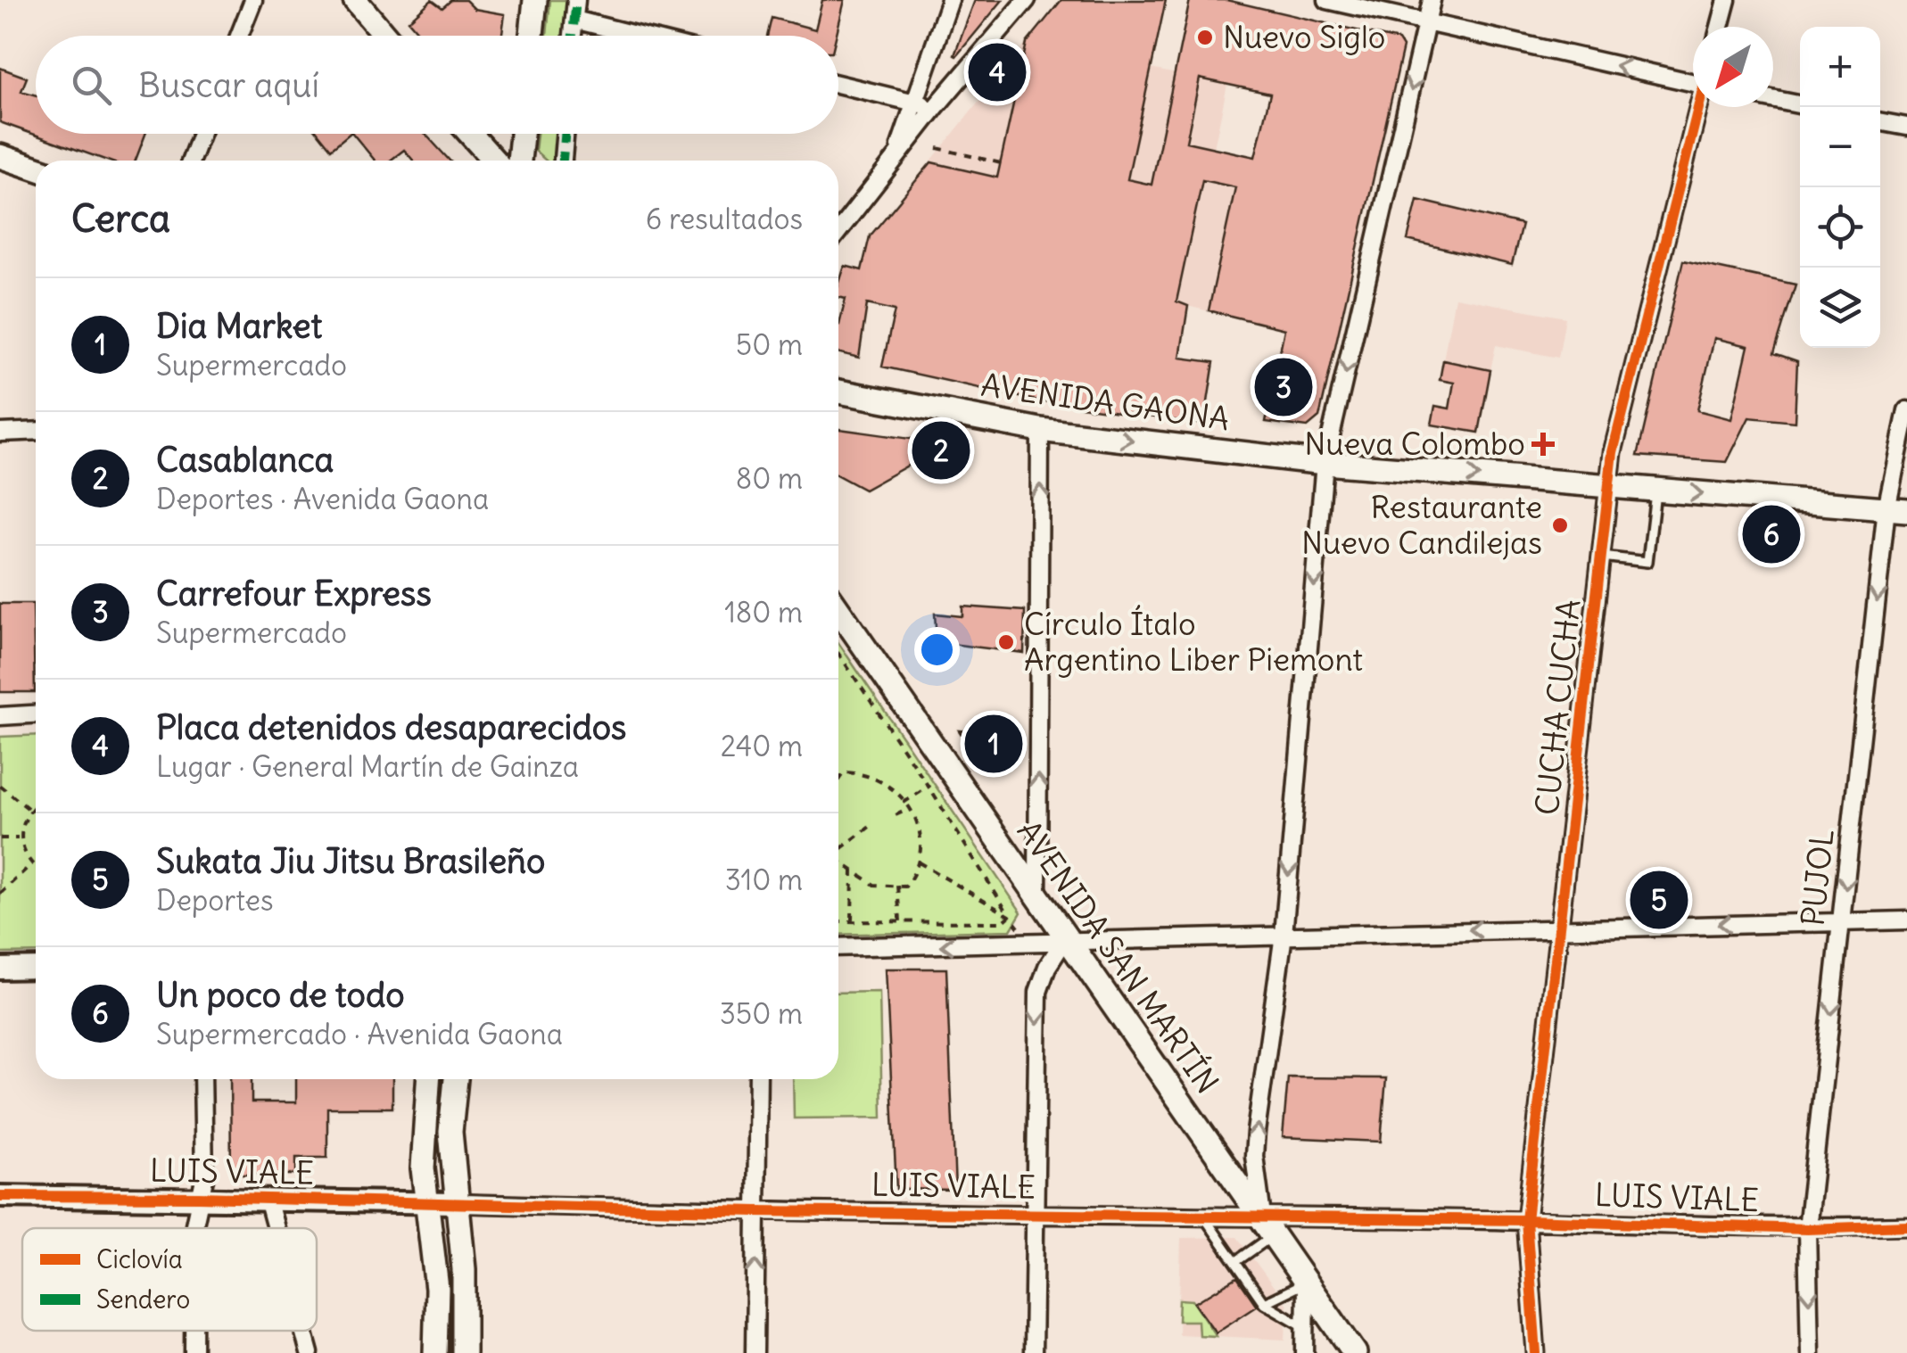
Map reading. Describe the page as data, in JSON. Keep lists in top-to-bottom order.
{
  "streets": {
    "main road": ["AVENIDA GAONA", "AVENIDA SAN MARTÍN"],
    "street": ["CUCHA CUCHA", "PUJOL", "LUIS VIALE"]
  },
  "crossings": [
    ["AVENIDA GAONA", "CUCHA CUCHA"],
    ["AVENIDA GAONA", "PUJOL"],
    ["CUCHA CUCHA", "LUIS VIALE"],
    ["PUJOL", "LUIS VIALE"],
    ["AVENIDA SAN MARTÍN", "LUIS VIALE"]
  ],
  "one_way": ["AVENIDA GAONA", "PUJOL"],
  "places": {
    "other": ["Nuevo Siglo", "Restaurante Nuevo Candilejas", "Círculo Ítalo Argentino Liber Piemont"],
    "health": ["Nueva Colombo"]
  },
  "legend": ["Ciclovía", "Sendero"],
  "north": "bottom left",
  "page": {
    "map_buttons": ["+", "−"],
    "search": "Buscar aquí",
    "pins": [
      "4",
      "3",
      "2",
      "6",
      "1",
      "5"
    ],
    "heading": ["Cerca", "6 resultados"],
    "list": [
      {
        "mark": "1",
        "name": "Dia Market",
        "note": "Supermercado",
        "value": "50 m"
      },
      {
        "mark": "2",
        "name": "Casablanca",
        "note": "Deportes · Avenida Gaona",
        "value": "80 m"
      },
      {
        "mark": "3",
        "name": "Carrefour Express",
        "note": "Supermercado",
        "value": "180 m"
      },
      {
        "mark": "4",
        "name": "Placa detenidos desaparecidos",
        "note": "Lugar · General Martín de Gainza",
        "value": "240 m"
      },
      {
        "mark": "5",
        "name": "Sukata Jiu Jitsu Brasileño",
        "note": "Deportes",
        "value": "310 m"
      },
      {
        "mark": "6",
        "name": "Un poco de todo",
        "note": "Supermercado · Avenida Gaona",
        "value": "350 m"
      }
    ]
  }
}
